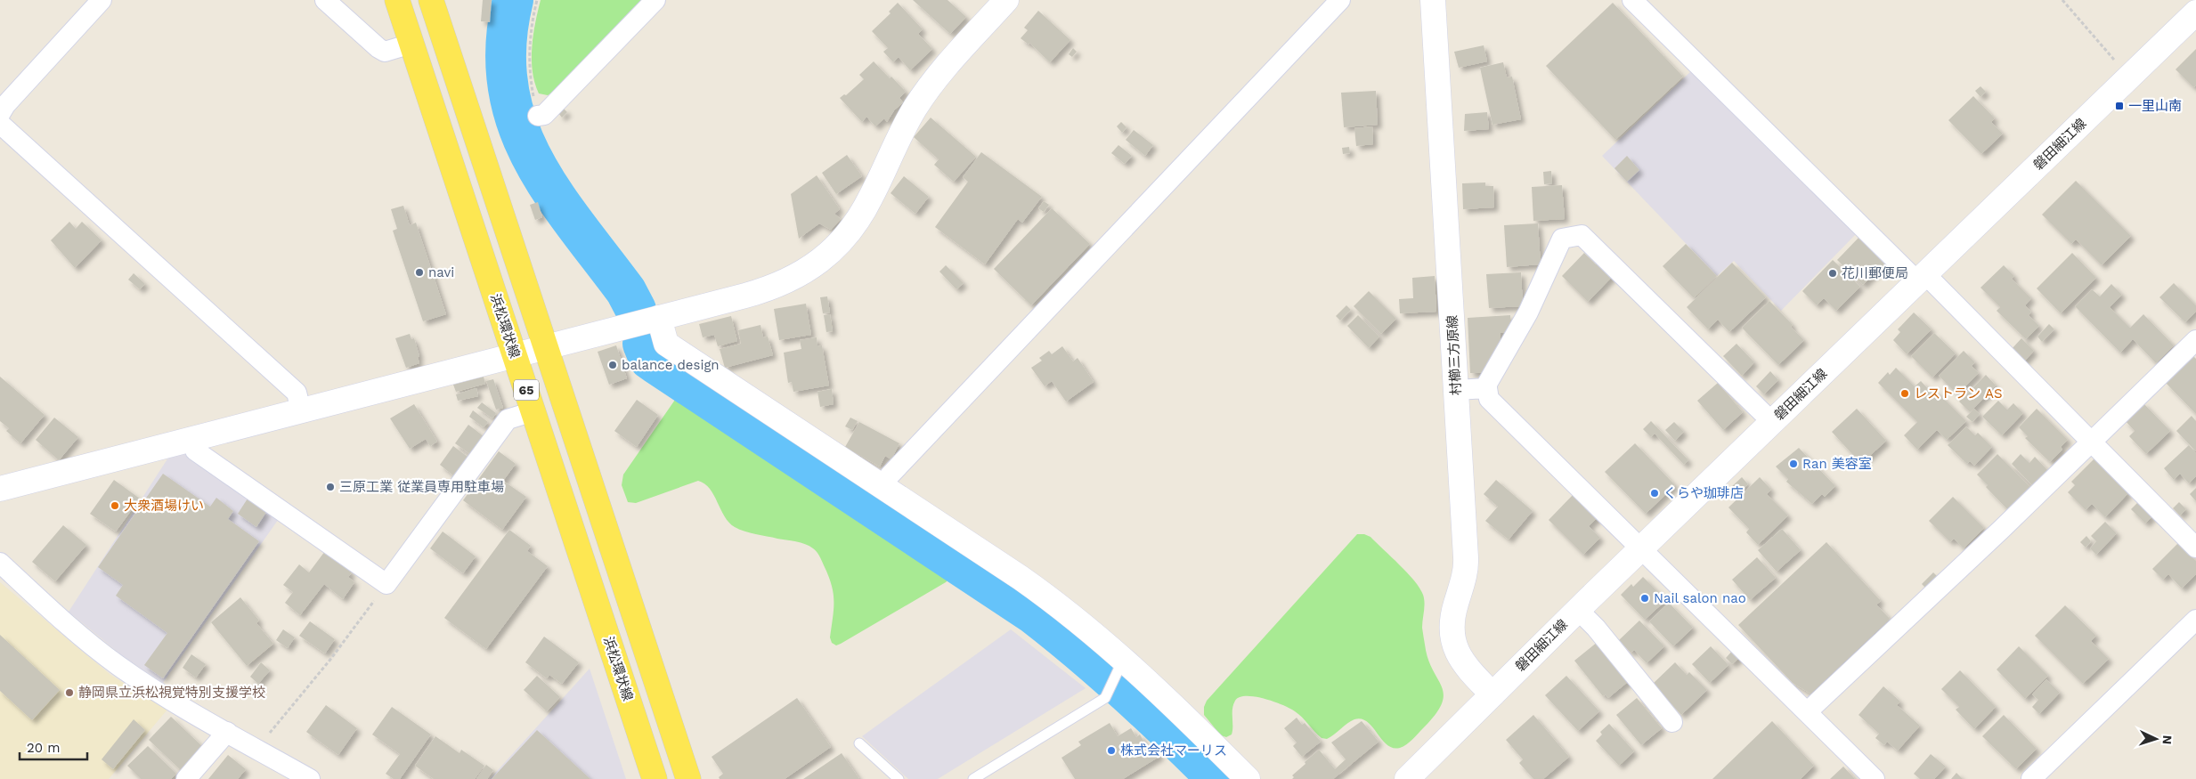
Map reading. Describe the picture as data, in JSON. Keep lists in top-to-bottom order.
{
  "streets": {
    "main road": ["浜松環状線", "65"],
    "street": ["磐田細江線", "村櫛三方原線"]
  },
  "crossings": [
    ["磐田細江線", "村櫛三方原線"]
  ],
  "places": {
    "transit": ["一里山南"],
    "other": [
      "navi",
      "花川郵便局",
      "balance design",
      "レストラン AS",
      "Ran 美容室",
      "三原工業 従業員専用駐車場",
      "くらや珈琲店",
      "大衆酒場けい",
      "Nail salon nao",
      "静岡県立浜松視覚特別支援学校",
      "株式会社マーリス"
    ]
  },
  "scale_bar": "20 m",
  "north": "right"
}
